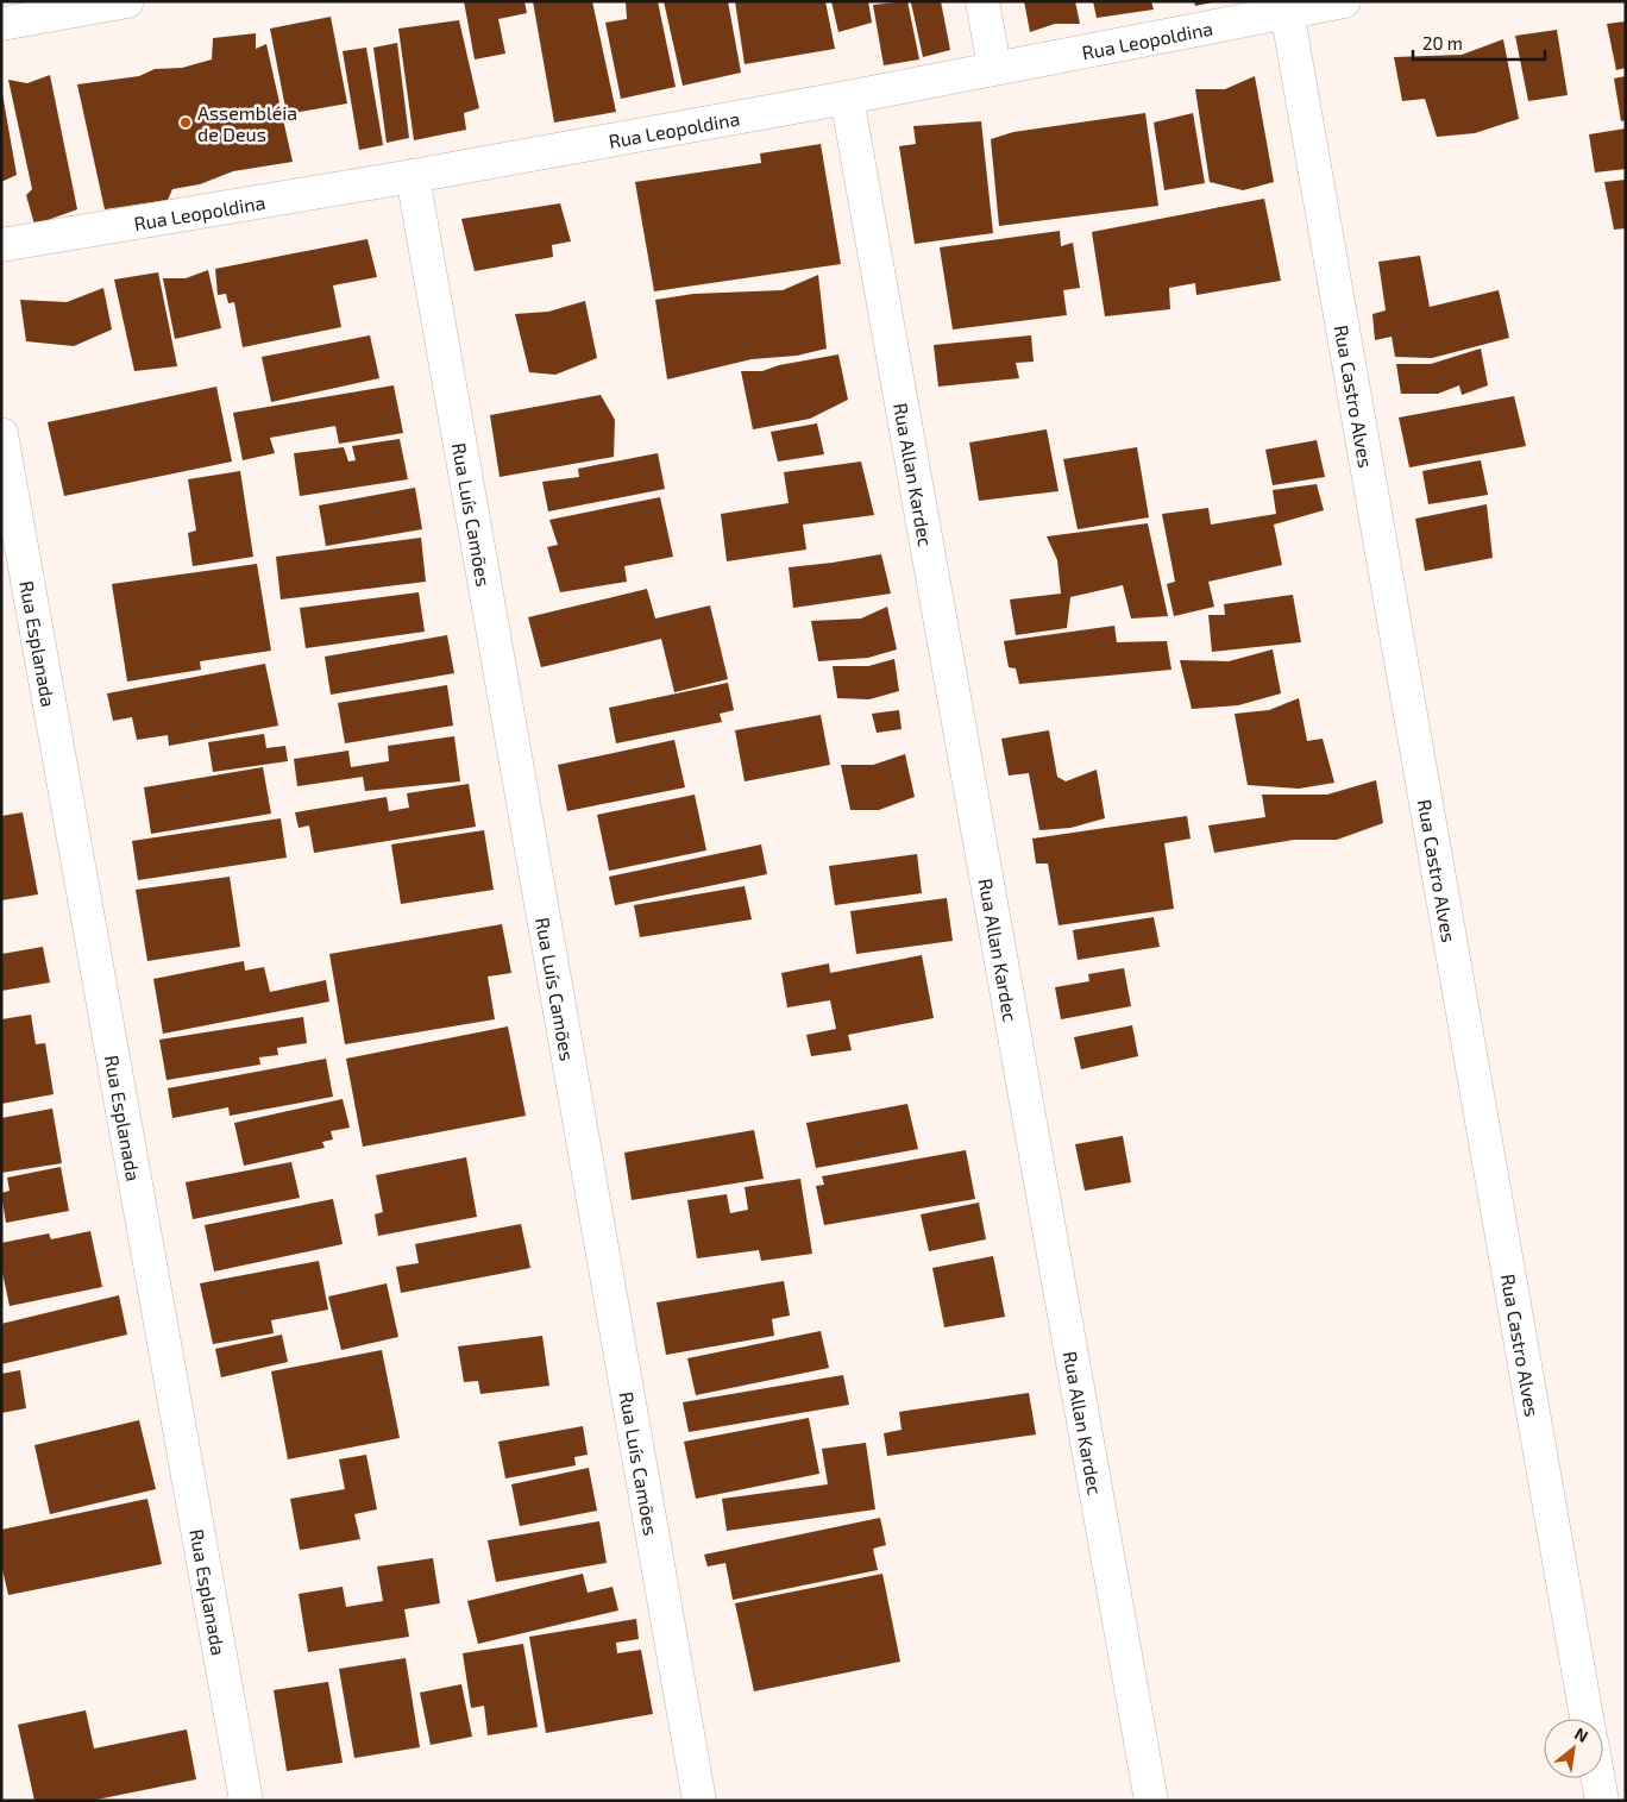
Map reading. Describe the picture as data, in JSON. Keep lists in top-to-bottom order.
{
  "streets": {
    "street": [
      "Rua Leopoldina",
      "Rua Castro Alves",
      "Rua Allan Kardec",
      "Rua Luís Camões",
      "Rua Esplanada"
    ]
  },
  "crossings": [
    ["Rua Leopoldina", "Rua Castro Alves"],
    ["Rua Leopoldina", "Rua Allan Kardec"],
    ["Rua Leopoldina", "Rua Luís Camões"]
  ],
  "places": ["Assembléia de Deus"],
  "scale_bar": "20 m",
  "north": "top right"
}
